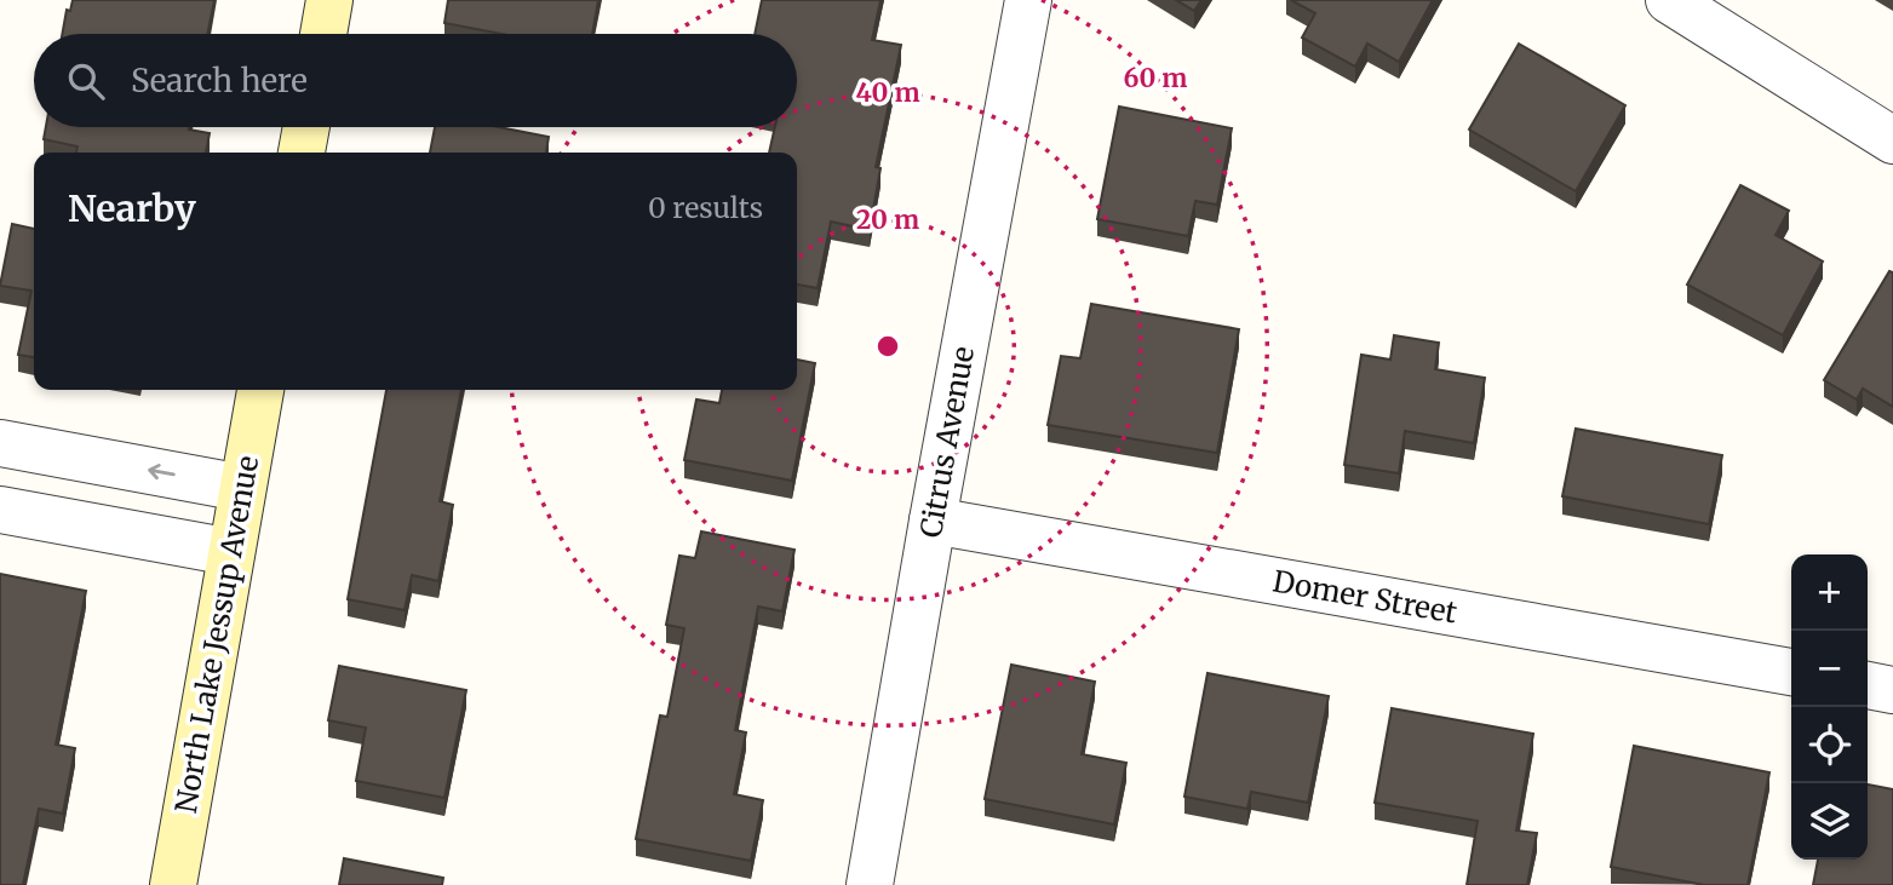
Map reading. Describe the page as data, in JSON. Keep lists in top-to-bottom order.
{
  "streets": {
    "street": ["Citrus Avenue", "Domer Street", "North Lake Jessup Avenue"]
  },
  "crossings": [
    ["Citrus Avenue", "Domer Street"]
  ],
  "page": {
    "search": "Search here",
    "heading": ["Nearby", "0 results"],
    "map_buttons": ["+", "−"]
  },
  "rings": ["60 m", "40 m", "20 m"]
}
